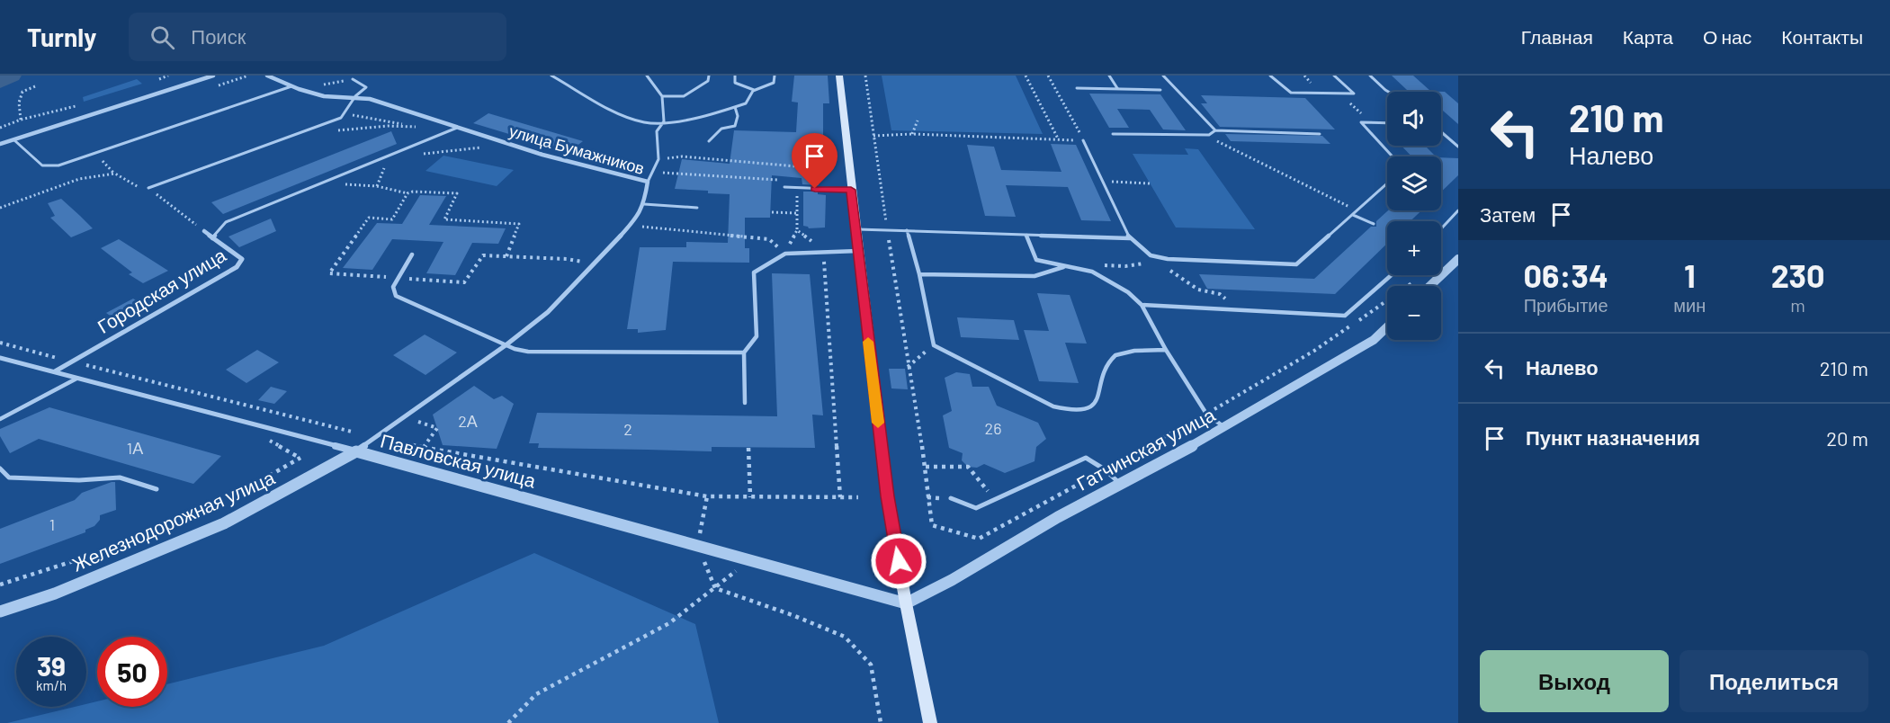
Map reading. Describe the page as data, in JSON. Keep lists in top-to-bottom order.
{
  "streets": {
    "street": [
      "улица Бумажников",
      "Городская улица",
      "Гатчинская улица",
      "Павловская улица",
      "Железнодорожная улица"
    ]
  },
  "crossings": [
    ["улица Бумажников", "Павловская улица"],
    ["улица Бумажников", "Железнодорожная улица"],
    ["Городская улица", "Павловская улица"],
    ["Гатчинская улица", "Павловская улица"],
    ["Павловская улица", "Железнодорожная улица"]
  ],
  "house_numbers": [
    "2А",
    "26",
    "2",
    "1А",
    "1"
  ],
  "page": {
    "header": "Turnly",
    "search": "Поиск",
    "nav": [
      "Главная",
      "Карта",
      "О нас",
      "Контакты"
    ],
    "turn": ["210 m", "Налево"],
    "map_buttons": ["+", "−"],
    "then": "Затем",
    "eta": [
      "06:34",
      "Прибытие",
      "1",
      "мин",
      "230",
      "m"
    ],
    "list": [
      {
        "name": "Налево",
        "value": "210 m"
      },
      {
        "name": "Пункт назначения",
        "value": "20 m"
      }
    ],
    "speed": "39 km/h",
    "limit": "50",
    "buttons": ["Выход", "Поделиться"]
  }
}
